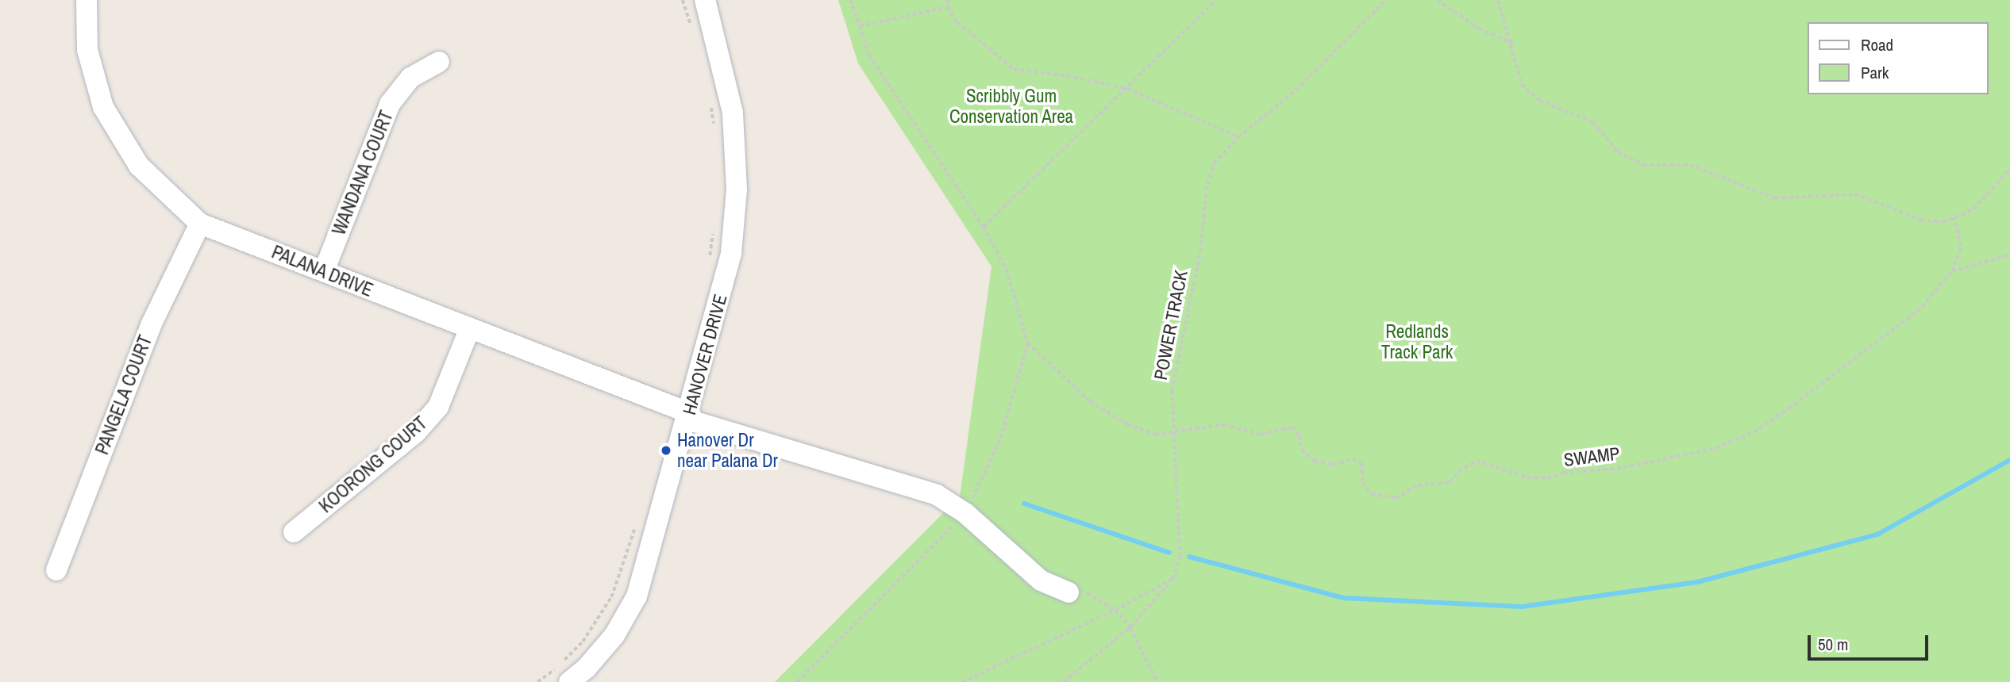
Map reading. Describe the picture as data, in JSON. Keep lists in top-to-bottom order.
{
  "streets": {
    "street": [
      "WANDANA COURT",
      "PALANA DRIVE",
      "HANOVER DRIVE",
      "PANGELA COURT",
      "KOORONG COURT"
    ],
    "path": ["POWER TRACK", "SWAMP"]
  },
  "crossings": [
    ["WANDANA COURT", "PALANA DRIVE"],
    ["PALANA DRIVE", "HANOVER DRIVE"],
    ["PALANA DRIVE", "PANGELA COURT"],
    ["PALANA DRIVE", "KOORONG COURT"],
    ["POWER TRACK", "SWAMP"]
  ],
  "parks": ["Scribbly Gum Conservation Area", "Redlands Track Park"],
  "places": ["Hanover Dr near Palana Dr"],
  "legend": ["Road", "Park"],
  "scale_bar": "50 m"
}
